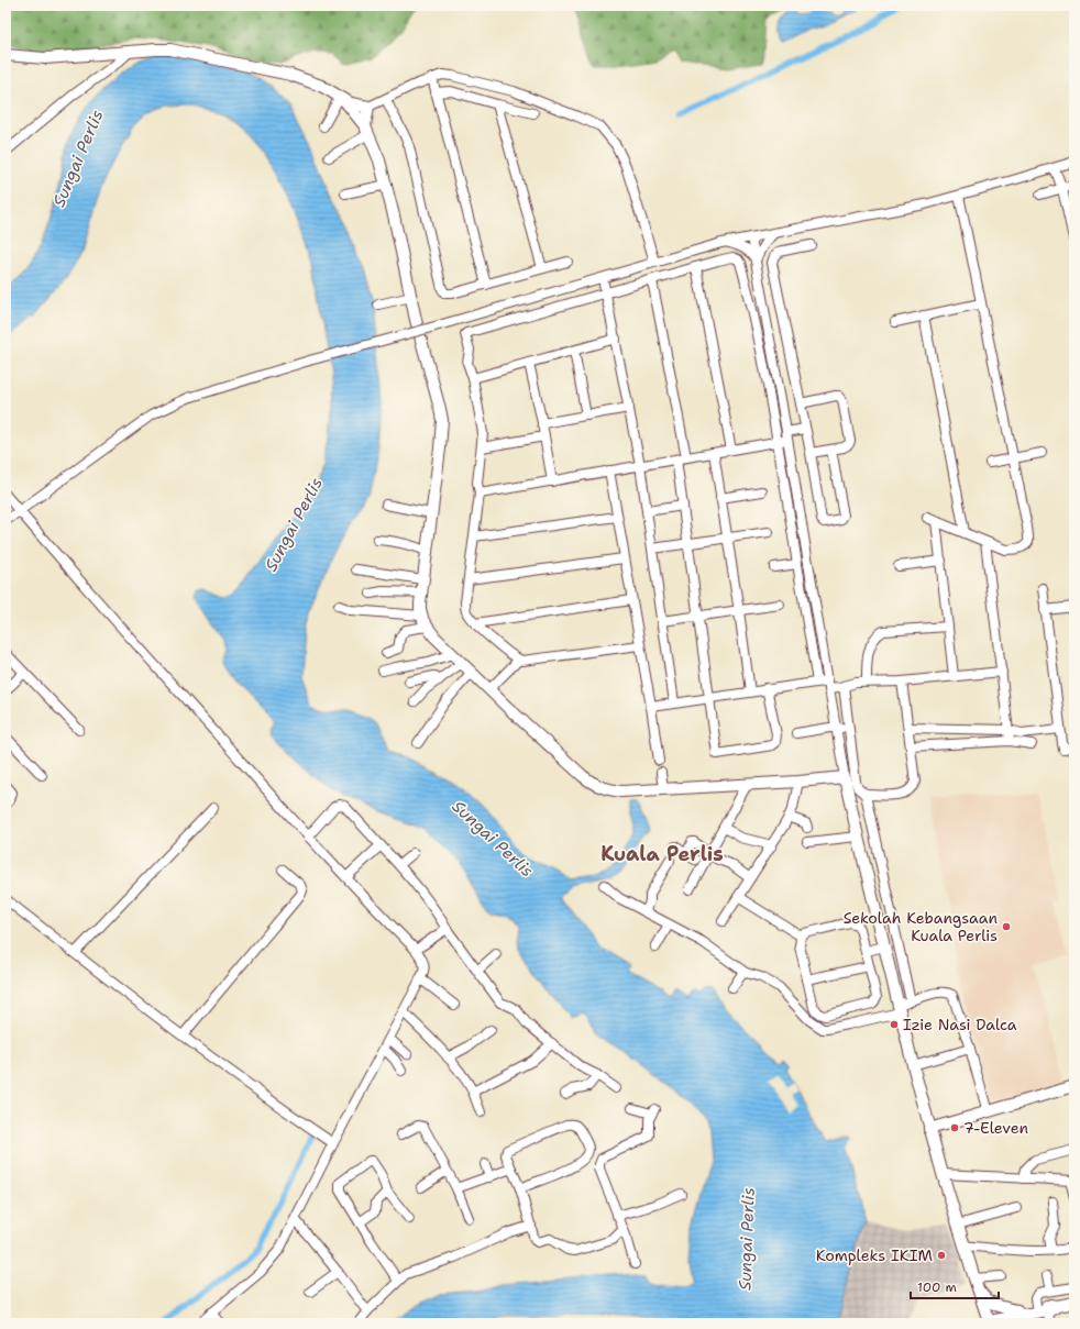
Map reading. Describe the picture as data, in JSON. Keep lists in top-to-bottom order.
{
  "districts": ["Kuala Perlis"],
  "water": ["Sungai Perlis"],
  "places": [
    "Sekolah Kebangsaan Kuala Perlis",
    "Izie Nasi Dalca",
    "7-Eleven",
    "Kompleks IKIM"
  ],
  "scale_bar": "100 m"
}
